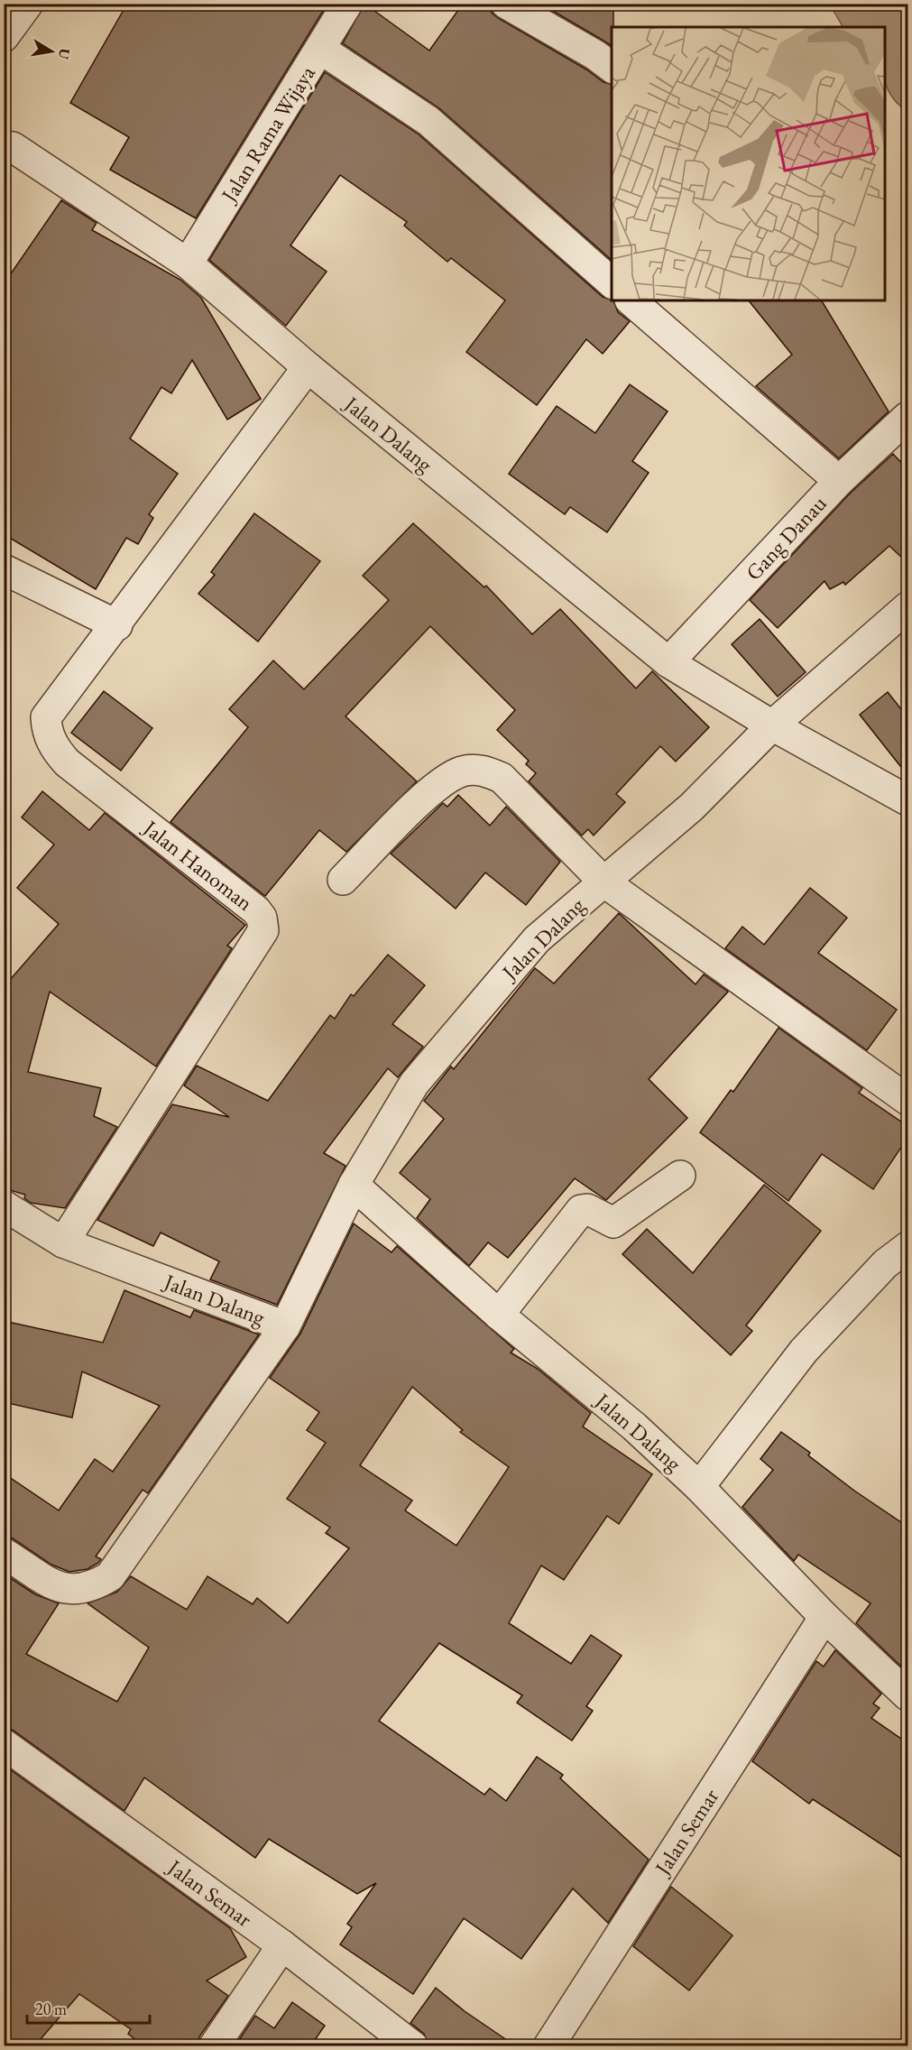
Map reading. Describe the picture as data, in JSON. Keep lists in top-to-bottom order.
{
  "streets": {
    "street": [
      "Jalan Rama Wijaya",
      "Jalan Dalang",
      "Gang Danau",
      "Jalan Hanoman",
      "Jalan Semar"
    ]
  },
  "crossings": [
    ["Jalan Rama Wijaya", "Jalan Dalang"],
    ["Jalan Dalang", "Gang Danau"],
    ["Jalan Dalang", "Jalan Hanoman"],
    ["Jalan Dalang", "Jalan Semar"]
  ],
  "scale_bar": "20 m",
  "north": "right"
}
